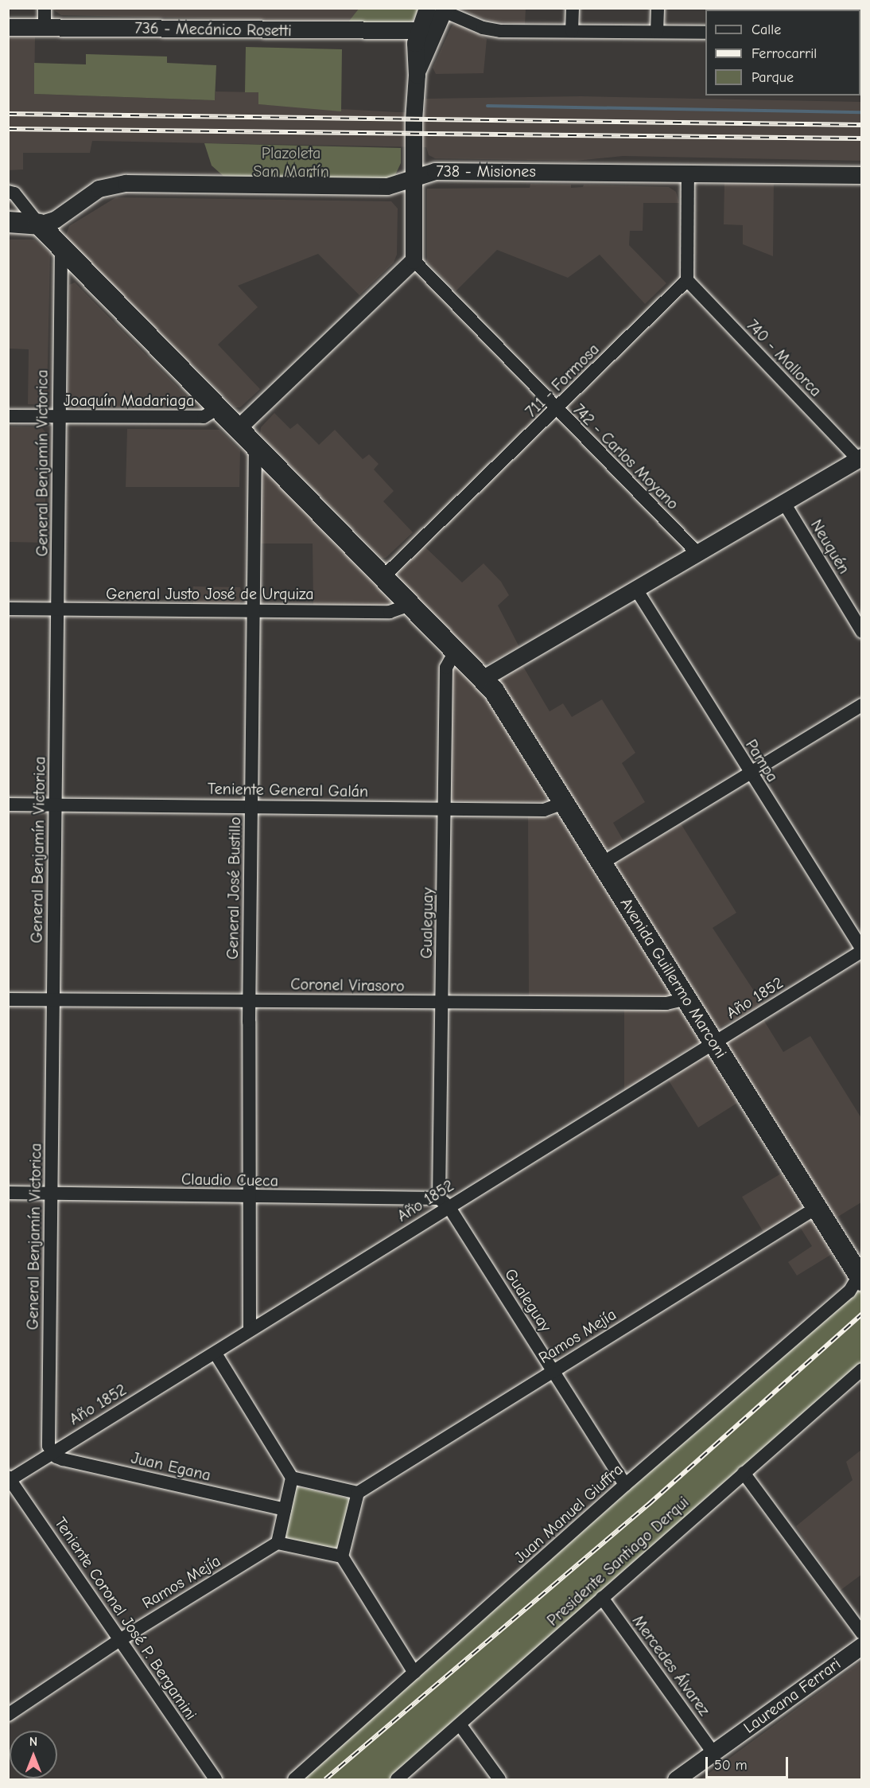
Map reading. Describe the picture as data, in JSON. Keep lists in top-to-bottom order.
{
  "streets": {
    "main road": ["Avenida Guillermo Marconi"],
    "street": [
      "736 - Mecánico Rosetti",
      "738 - Misiones",
      "740 - Mallorca",
      "711 - Formosa",
      "Joaquín Madariaga",
      "742 - Carlos Moyano",
      "General Benjamín Victorica",
      "Neuquén",
      "General Justo José de Urquiza",
      "Pampa",
      "Teniente General Galán",
      "General José Bustillo",
      "Gualeguay",
      "Coronel Virasoro",
      "Año 1852",
      "Claudio Cueca",
      "Ramos Mejía",
      "Juan Egana",
      "Juan Manuel Giuffra",
      "Presidente Santiago Derqui",
      "Teniente Coronel José P. Bergamini",
      "Mercedes Álvarez",
      "Laureana Ferrari"
    ]
  },
  "crossings": [
    ["738 - Misiones", "Avenida Guillermo Marconi"],
    ["740 - Mallorca", "711 - Formosa"],
    ["711 - Formosa", "742 - Carlos Moyano"],
    ["711 - Formosa", "Avenida Guillermo Marconi"],
    ["Joaquín Madariaga", "General Benjamín Victorica"],
    ["Joaquín Madariaga", "Avenida Guillermo Marconi"],
    ["General Benjamín Victorica", "General Justo José de Urquiza"],
    ["General Benjamín Victorica", "Teniente General Galán"],
    ["General Benjamín Victorica", "Avenida Guillermo Marconi"],
    ["General Benjamín Victorica", "Coronel Virasoro"],
    ["General Benjamín Victorica", "Año 1852"],
    ["General Benjamín Victorica", "Claudio Cueca"],
    ["General Benjamín Victorica", "Juan Egana"],
    ["General Justo José de Urquiza", "General José Bustillo"],
    ["General Justo José de Urquiza", "Avenida Guillermo Marconi"],
    ["Pampa", "Año 1852"],
    ["Teniente General Galán", "General José Bustillo"],
    ["Teniente General Galán", "Gualeguay"],
    ["Teniente General Galán", "Avenida Guillermo Marconi"],
    ["General José Bustillo", "Avenida Guillermo Marconi"],
    ["General José Bustillo", "Coronel Virasoro"],
    ["General José Bustillo", "Año 1852"],
    ["General José Bustillo", "Claudio Cueca"],
    ["Gualeguay", "Avenida Guillermo Marconi"],
    ["Gualeguay", "Coronel Virasoro"],
    ["Gualeguay", "Año 1852"],
    ["Gualeguay", "Claudio Cueca"],
    ["Gualeguay", "Ramos Mejía"],
    ["Gualeguay", "Juan Manuel Giuffra"],
    ["Avenida Guillermo Marconi", "Coronel Virasoro"],
    ["Avenida Guillermo Marconi", "Año 1852"],
    ["Avenida Guillermo Marconi", "Ramos Mejía"],
    ["Avenida Guillermo Marconi", "Juan Manuel Giuffra"],
    ["Año 1852", "Claudio Cueca"],
    ["Año 1852", "Juan Egana"],
    ["Año 1852", "Teniente Coronel José P. Bergamini"],
    ["Ramos Mejía", "Teniente Coronel José P. Bergamini"],
    ["Presidente Santiago Derqui", "Mercedes Álvarez"],
    ["Mercedes Álvarez", "Laureana Ferrari"]
  ],
  "parks": ["Plazoleta San Martín"],
  "legend": ["Calle", "Ferrocarril", "Parque"],
  "scale_bar": "50 m",
  "north": "top"
}
